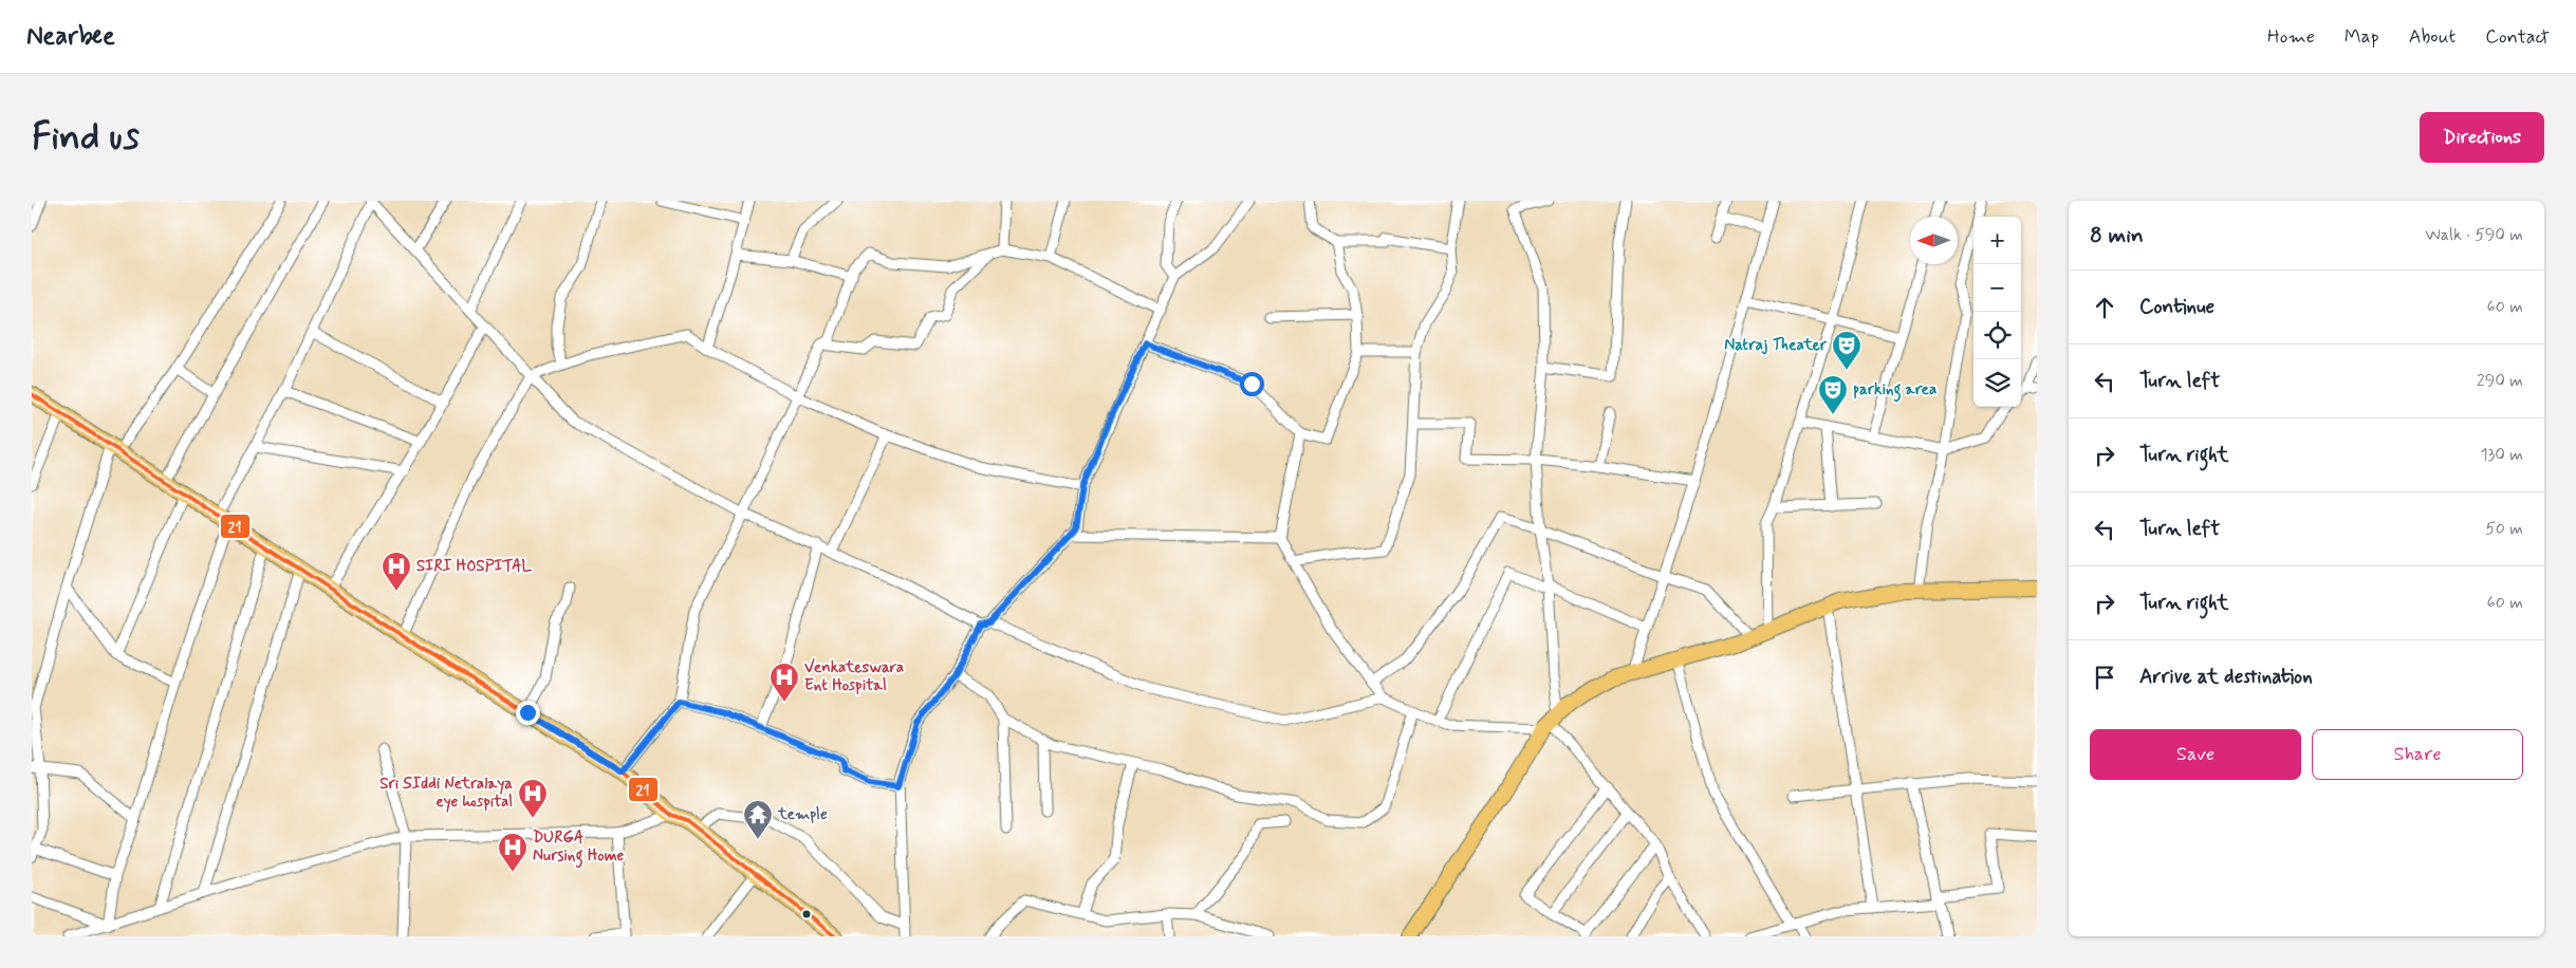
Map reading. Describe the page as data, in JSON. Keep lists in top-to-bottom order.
{
  "places": {
    "theatre": ["Natraj Theater", "parking area"],
    "hospital": [
      "SIRI HOSPITAL",
      "Venkateswara Ent Hospital",
      "Sri SIddi Netralaya eye hospital",
      "DURGA Nursing Home"
    ],
    "temple": ["temple"]
  },
  "lines": ["transit line 21"],
  "north": "left",
  "page": {
    "header": "Nearbee",
    "nav": [
      "Home",
      "Map",
      "About",
      "Contact"
    ],
    "buttons": [
      "Directions",
      ["Save", "Share"]
    ],
    "title": "Find us",
    "heading": ["8 min", "Walk · 590 m"],
    "map_buttons": ["+", "−"],
    "list": [
      ["Continue", "60 m"],
      ["Turn left", "290 m"],
      ["Turn right", "130 m"],
      ["Turn left", "50 m"],
      ["Turn right", "60 m"],
      "Arrive at destination"
    ]
  }
}
